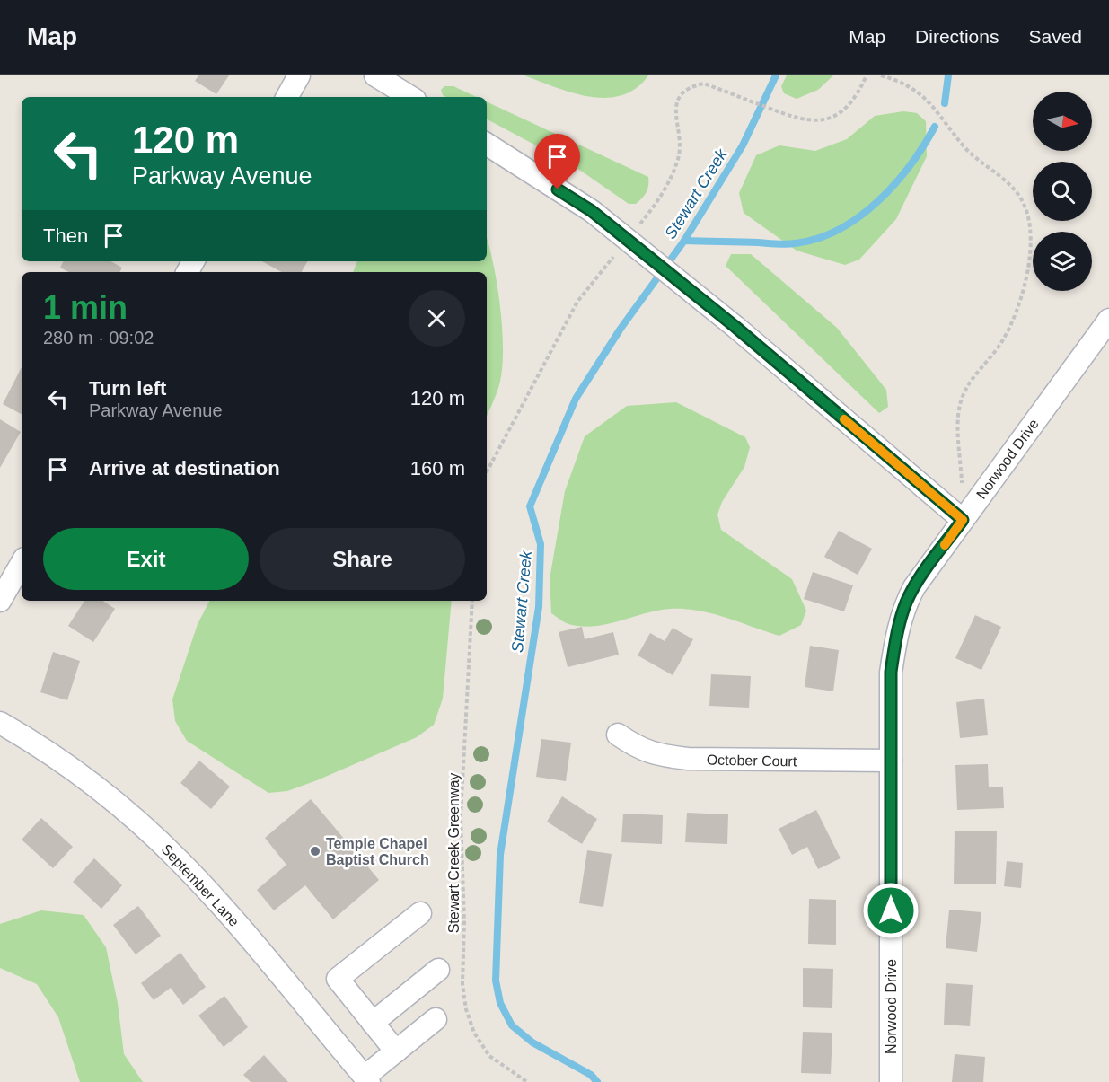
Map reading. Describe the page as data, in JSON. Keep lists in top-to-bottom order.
{
  "streets": {
    "street": ["Norwood Drive", "October Court", "September Lane"],
    "path": ["Stewart Creek Greenway"]
  },
  "crossings": [
    ["Norwood Drive", "October Court"]
  ],
  "water": ["Stewart Creek"],
  "places": ["Temple Chapel Baptist Church"],
  "north": "right",
  "page": {
    "header": "Map",
    "nav": ["Map", "Directions", "Saved"],
    "turn": ["120 m", "Parkway Avenue"],
    "then": "Then",
    "heading": ["1 min", "280 m · 09:02"],
    "list": [
      {
        "name": "Turn left",
        "note": "Parkway Avenue",
        "value": "120 m"
      },
      {
        "name": "Arrive at destination",
        "value": "160 m"
      }
    ],
    "buttons": ["Exit", "Share"]
  }
}
